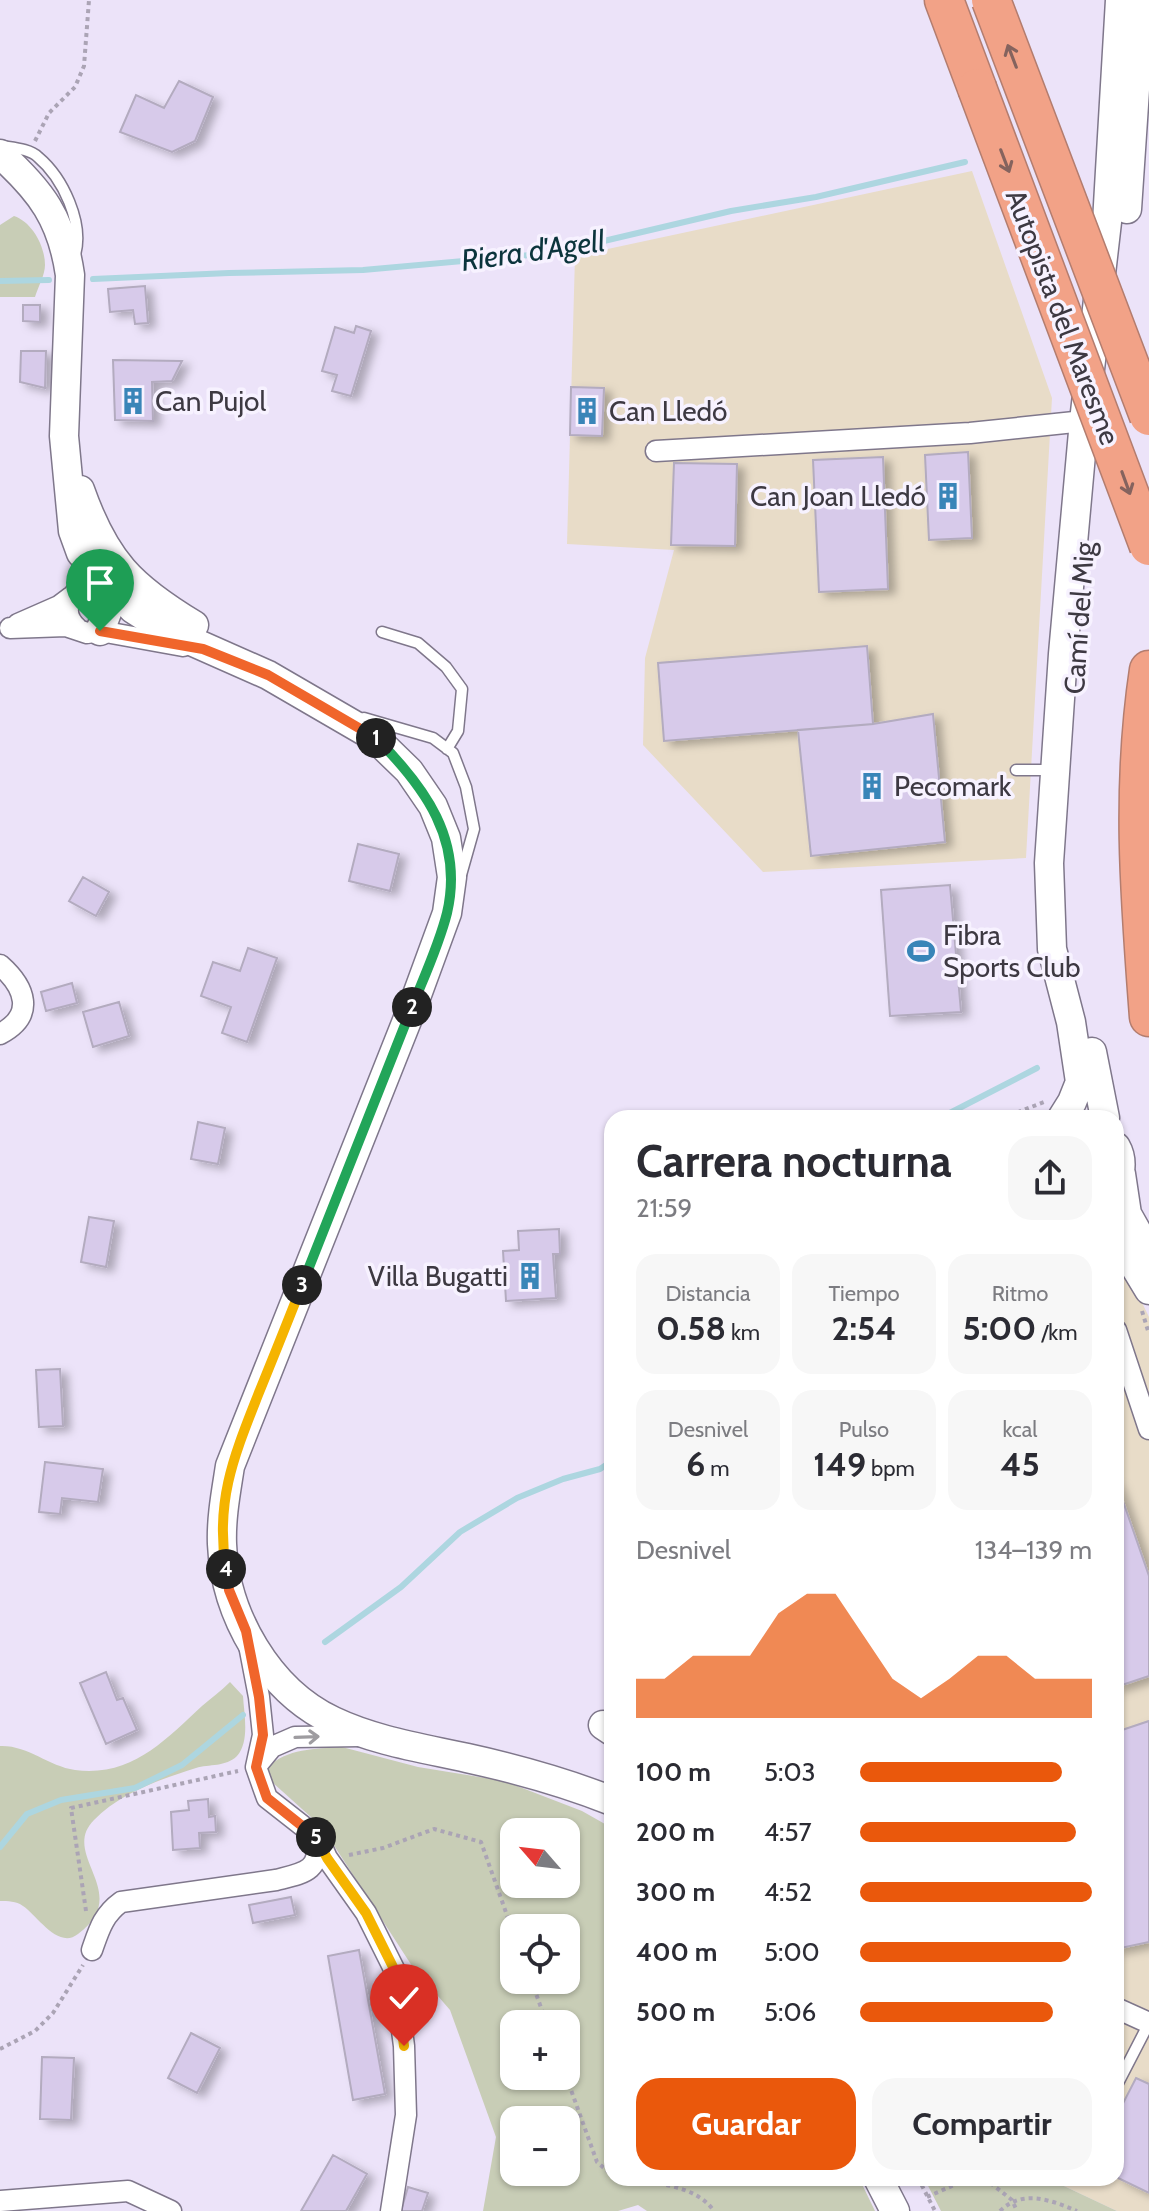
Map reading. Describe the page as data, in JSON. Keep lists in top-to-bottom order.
{
  "streets": {
    "highway": ["Autopista del Maresme"],
    "street": ["Camí del Mig"]
  },
  "water": ["Riera d'Agell"],
  "places": {
    "building": [
      "Can Pujol",
      "Can Lledó",
      "Can Joan Lledó",
      "Pecomark",
      "Villa Bugatti"
    ],
    "sports": ["Fibra Sports Club"]
  },
  "north": "top left",
  "page": {
    "pins": [
      "1",
      "2",
      "3",
      "4",
      "5"
    ],
    "heading": ["Carrera nocturna", "21:59"],
    "stats": [
      ["Distancia", "0.58 km"],
      ["Tiempo", "2:54"],
      ["Ritmo", "5:00 /km"],
      ["Desnivel", "6 m"],
      ["Pulso", "149 bpm"],
      ["kcal", "45"]
    ],
    "chart": ["Desnivel", "134–139 m"],
    "list": [
      {
        "name": "100 m",
        "note": "5:03"
      },
      {
        "name": "200 m",
        "note": "4:57"
      },
      {
        "name": "300 m",
        "note": "4:52"
      },
      {
        "name": "400 m",
        "note": "5:00"
      },
      {
        "name": "500 m",
        "note": "5:06"
      }
    ],
    "map_buttons": ["+", "−"],
    "buttons": ["Guardar", "Compartir"]
  }
}
